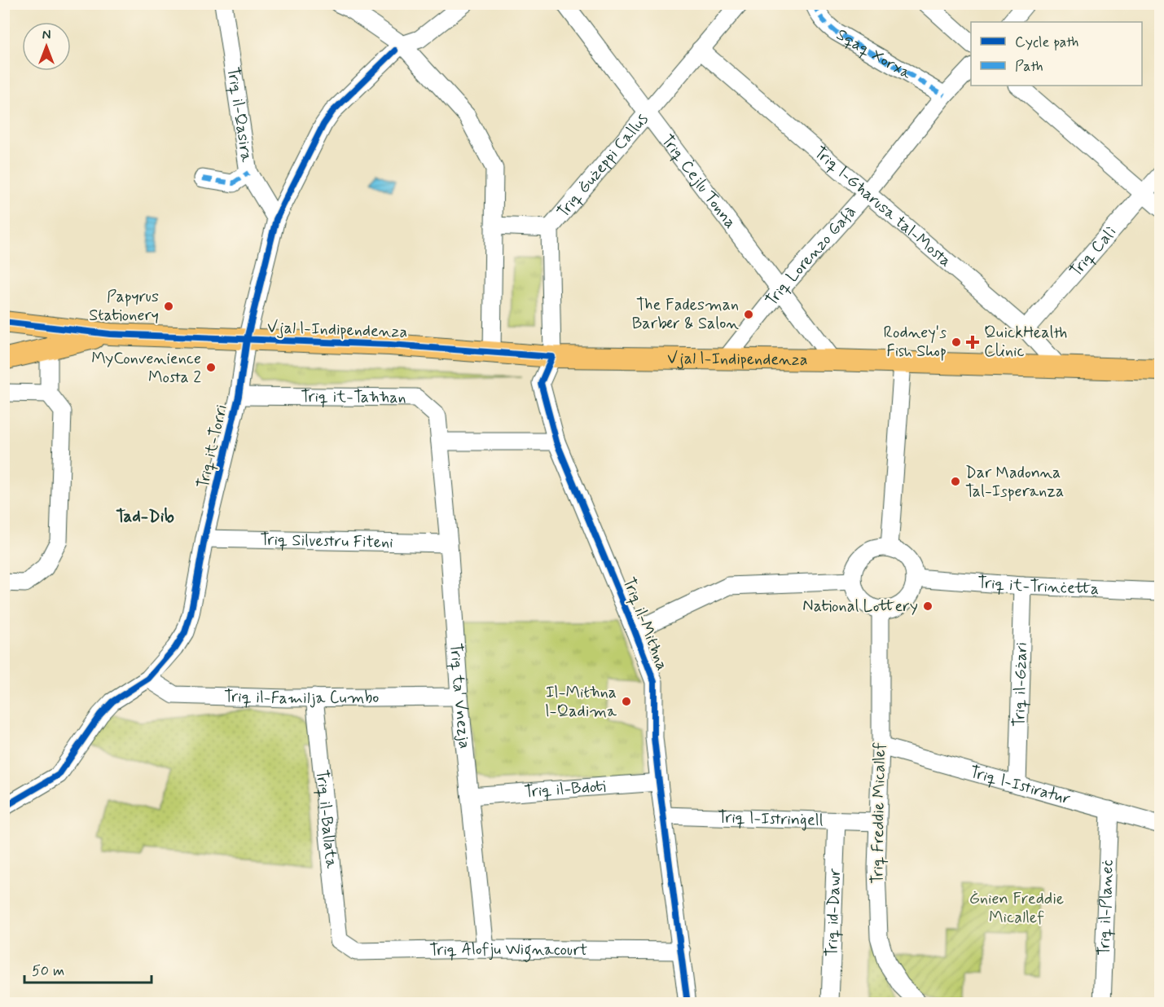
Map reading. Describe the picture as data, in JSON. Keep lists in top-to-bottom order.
{
  "streets": {
    "main road": ["Vjal l-Indipendenza"],
    "street": [
      "Sqaq Xorxa",
      "Triq il-Qasira",
      "Triq Ġużeppi Callus",
      "Triq Ċejlu Tonna",
      "Triq l-Għarusa tal-Mosta",
      "Triq Calì",
      "Triq Lorenzo Gafà",
      "Triq it-Taħħan",
      "Triq it-Torri",
      "Triq Silvestru Fiteni",
      "Triq it-Trinċetta",
      "Triq il-Mitħna",
      "Triq il-Gżari",
      "Triq ta' Vnezja",
      "Triq il-Familja Cumbo",
      "Triq l-Istiratur",
      "Triq il-Bdoti",
      "Triq Freddie Micallef",
      "Triq il-Ballata",
      "Triq l-Istrinġell",
      "Triq il-Planeċ",
      "Triq id-Dawr",
      "Triq Alofju Wignacourt"
    ]
  },
  "crossings": [
    ["Sqaq Xorxa", "Triq Lorenzo Gafà"],
    ["Triq il-Qasira", "Triq it-Torri"],
    ["Triq Ġużeppi Callus", "Triq Ċejlu Tonna"],
    ["Triq Ġużeppi Callus", "Triq l-Għarusa tal-Mosta"],
    ["Triq Ġużeppi Callus", "Vjal l-Indipendenza"],
    ["Triq Ġużeppi Callus", "Triq il-Mitħna"],
    ["Triq Ċejlu Tonna", "Triq Lorenzo Gafà"],
    ["Triq Ċejlu Tonna", "Vjal l-Indipendenza"],
    ["Triq l-Għarusa tal-Mosta", "Triq Calì"],
    ["Triq l-Għarusa tal-Mosta", "Triq Lorenzo Gafà"],
    ["Triq l-Għarusa tal-Mosta", "Vjal l-Indipendenza"],
    ["Triq Lorenzo Gafà", "Vjal l-Indipendenza"],
    ["Vjal l-Indipendenza", "Triq it-Torri"],
    ["Vjal l-Indipendenza", "Triq il-Mitħna"],
    ["Triq it-Taħħan", "Triq it-Torri"],
    ["Triq it-Taħħan", "Triq ta' Vnezja"],
    ["Triq it-Torri", "Triq Silvestru Fiteni"],
    ["Triq it-Torri", "Triq il-Familja Cumbo"],
    ["Triq Silvestru Fiteni", "Triq ta' Vnezja"],
    ["Triq it-Trinċetta", "Triq il-Gżari"],
    ["Triq it-Trinċetta", "Triq Freddie Micallef"],
    ["Triq il-Mitħna", "Triq il-Bdoti"],
    ["Triq il-Mitħna", "Triq l-Istrinġell"],
    ["Triq il-Mitħna", "Triq Alofju Wignacourt"],
    ["Triq il-Gżari", "Triq l-Istiratur"],
    ["Triq ta' Vnezja", "Triq il-Familja Cumbo"],
    ["Triq ta' Vnezja", "Triq il-Bdoti"],
    ["Triq ta' Vnezja", "Triq Alofju Wignacourt"],
    ["Triq il-Familja Cumbo", "Triq il-Ballata"],
    ["Triq l-Istiratur", "Triq Freddie Micallef"],
    ["Triq l-Istiratur", "Triq il-Planeċ"],
    ["Triq Freddie Micallef", "Triq l-Istrinġell"],
    ["Triq il-Ballata", "Triq Alofju Wignacourt"],
    ["Triq l-Istrinġell", "Triq id-Dawr"]
  ],
  "districts": ["Tad-Dib"],
  "parks": ["Ġnien Freddie Micallef"],
  "places": {
    "other": [
      "Papyrus Stationery",
      "The Fadesman Barber & Salon",
      "Rodney's Fish Shop",
      "MyConvenience Mosta 2",
      "Dar Madonna Tal-Isperanza",
      "National Lottery",
      "Il-Mitħna l-Qadima"
    ],
    "health": ["QuickHealth Clinic"]
  },
  "legend": ["Cycle path", "Path"],
  "scale_bar": "50 m",
  "north": "top"
}
